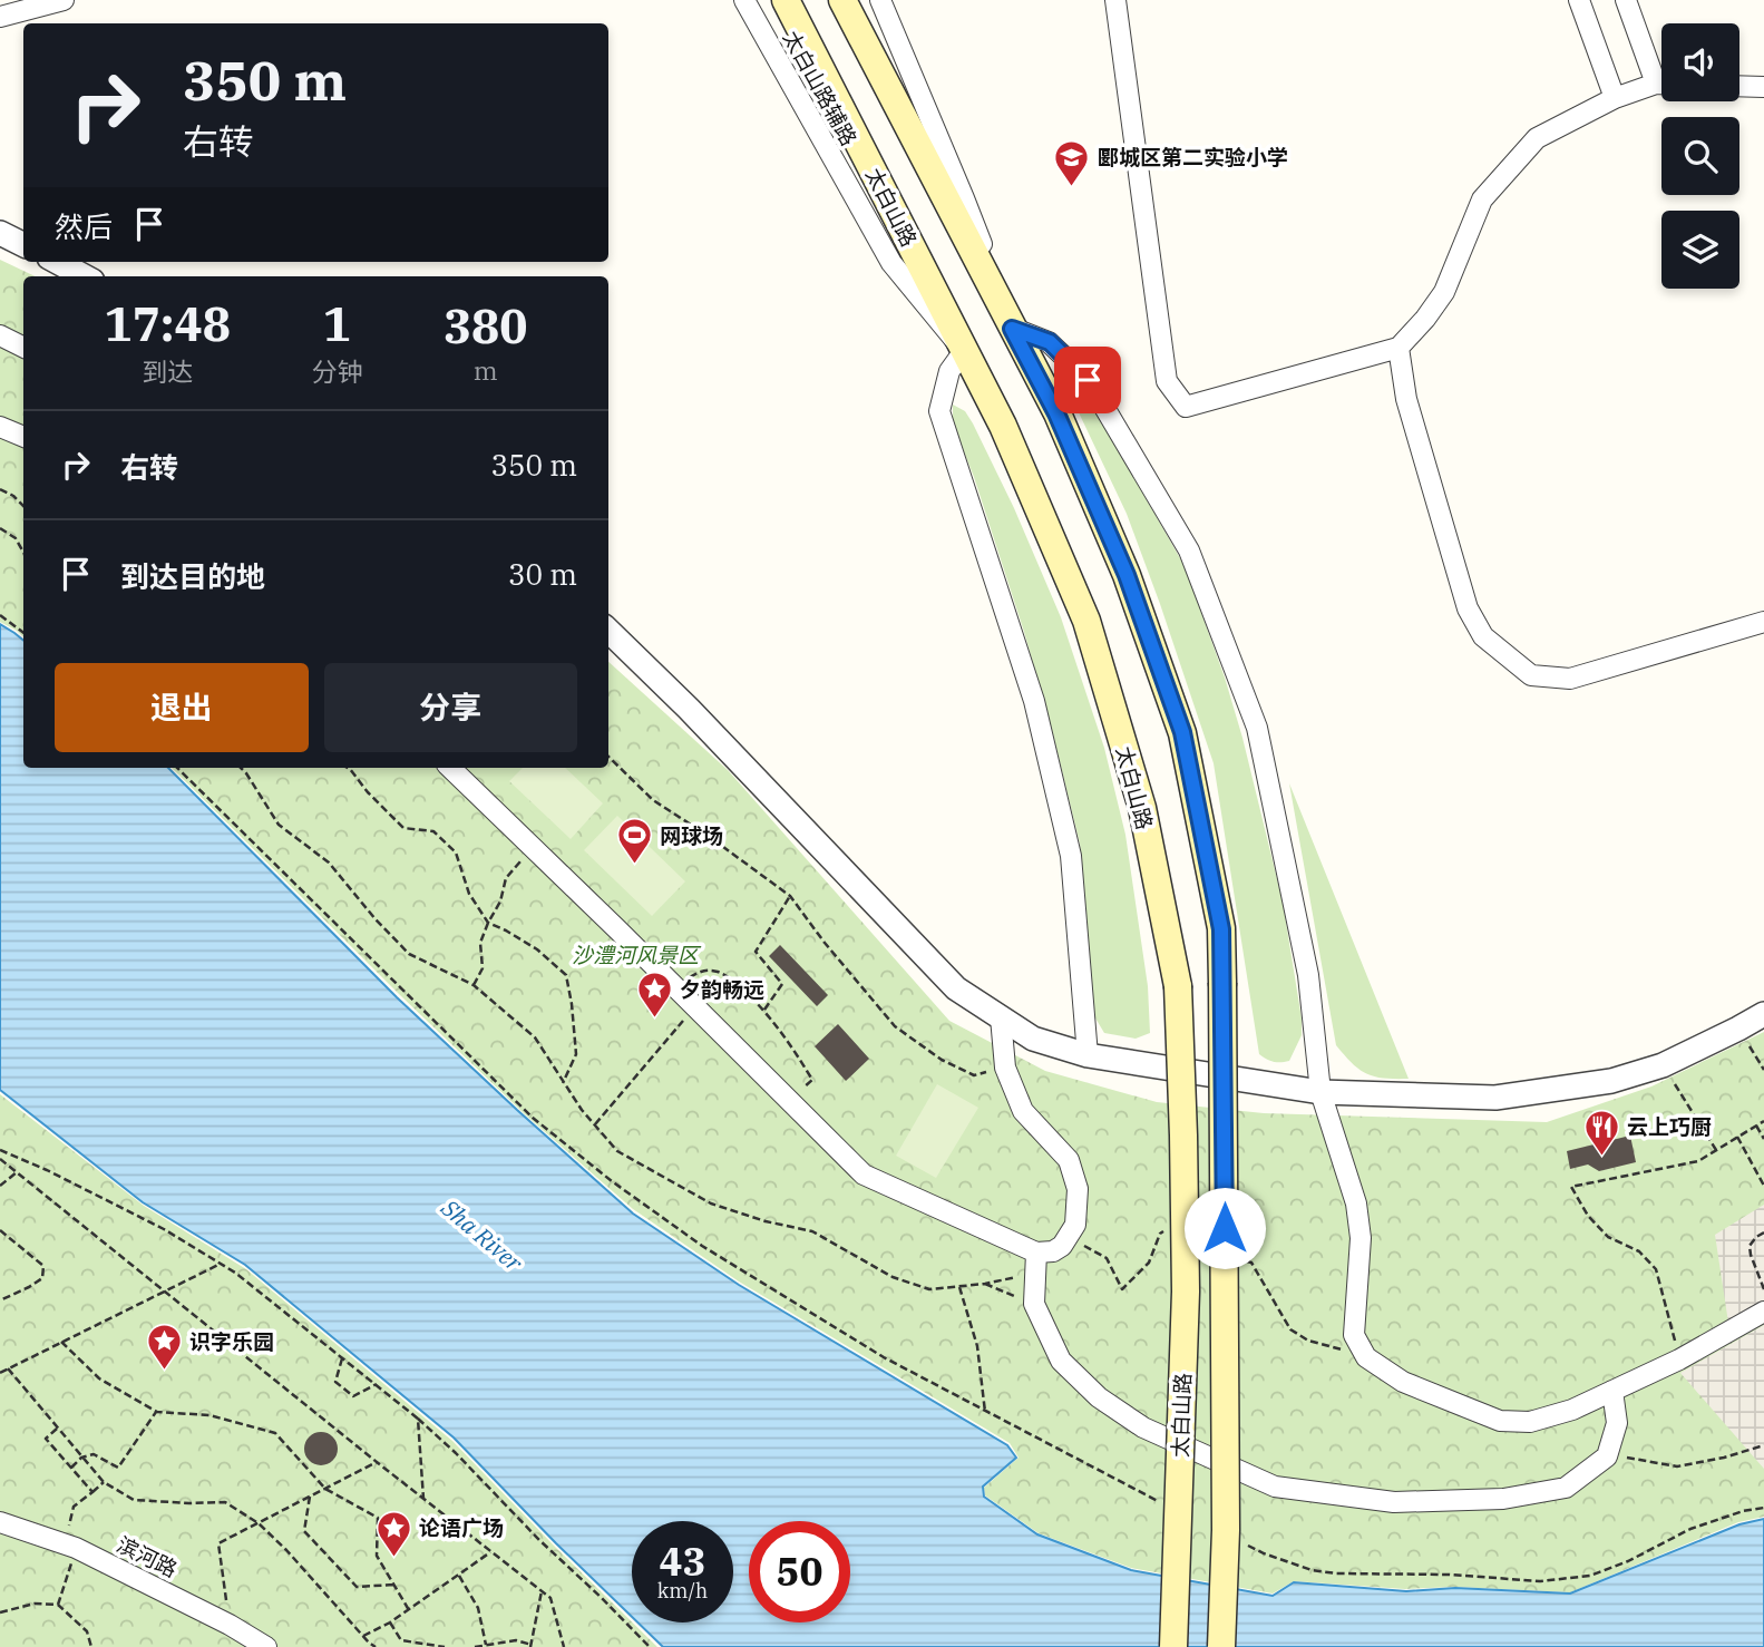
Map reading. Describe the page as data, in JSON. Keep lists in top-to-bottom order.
{
  "streets": {
    "main road": ["太白山路"],
    "street": ["太白山路辅路", "滨河路"]
  },
  "crossings": [
    ["太白山路辅路", "太白山路"]
  ],
  "water": ["Sha River"],
  "parks": ["沙澧河风景区"],
  "places": {
    "school or university": ["郾城区第二实验小学"],
    "sports": ["网球场"],
    "place": ["夕韵畅远", "识字乐园", "论语广场"],
    "restaurant": ["云上巧厨"]
  },
  "page": {
    "turn": ["350 m", "右转"],
    "then": "然后",
    "eta": [
      "17:48",
      "到达",
      "1",
      "分钟",
      "380",
      "m"
    ],
    "list": [
      {
        "name": "右转",
        "value": "350 m"
      },
      {
        "name": "到达目的地",
        "value": "30 m"
      }
    ],
    "buttons": ["退出", "分享"],
    "speed": "43 km/h",
    "limit": "50"
  }
}
